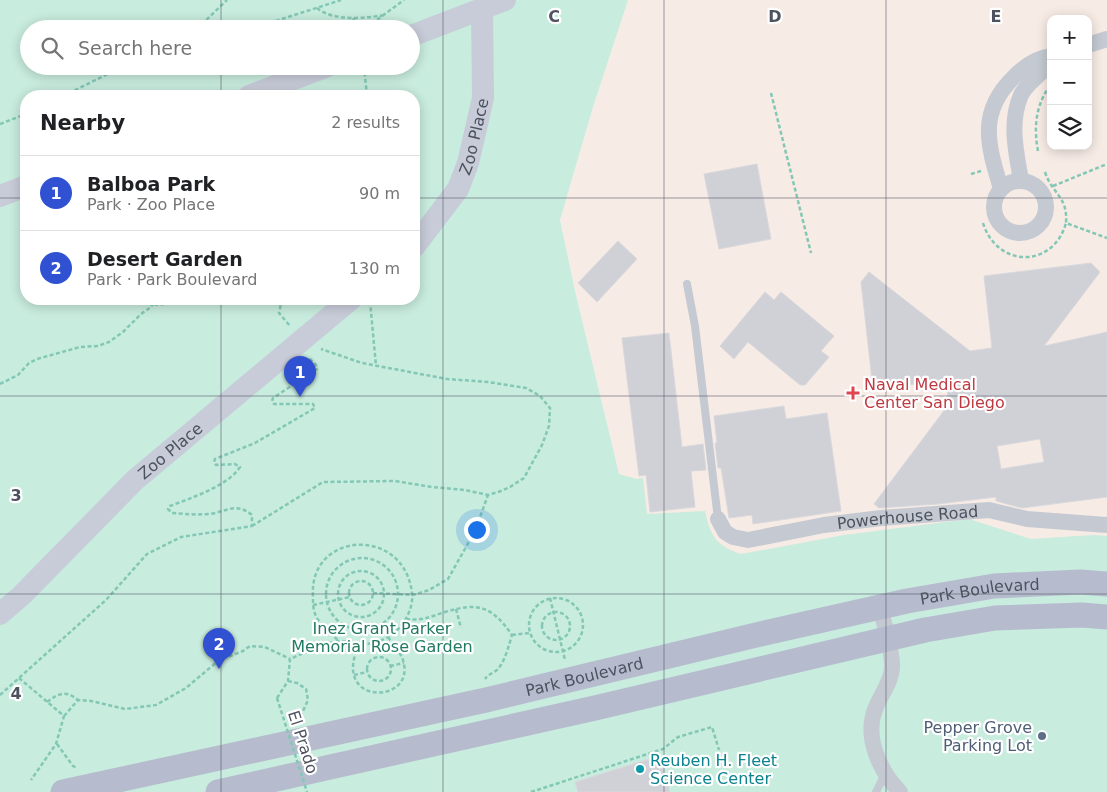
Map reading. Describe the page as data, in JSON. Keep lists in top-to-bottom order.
{
  "streets": {
    "main road": ["Zoo Place", "Park Boulevard"],
    "street": ["Powerhouse Road"],
    "path": ["El Prado"]
  },
  "parks": ["Inez Grant Parker Memorial Rose Garden"],
  "places": {
    "health": ["Naval Medical Center San Diego"],
    "other": ["Pepper Grove Parking Lot", "Reuben H. Fleet Science Center"]
  },
  "page": {
    "map_buttons": ["+", "−"],
    "search": "Search here",
    "heading": ["Nearby", "2 results"],
    "list": [
      {
        "mark": "1",
        "name": "Balboa Park",
        "note": "Park · Zoo Place",
        "value": "90 m"
      },
      {
        "mark": "2",
        "name": "Desert Garden",
        "note": "Park · Park Boulevard",
        "value": "130 m"
      }
    ],
    "pins": ["1", "2"]
  },
  "grid": {
    "columns": ["C", "D", "E"],
    "rows": ["3", "4"]
  }
}
